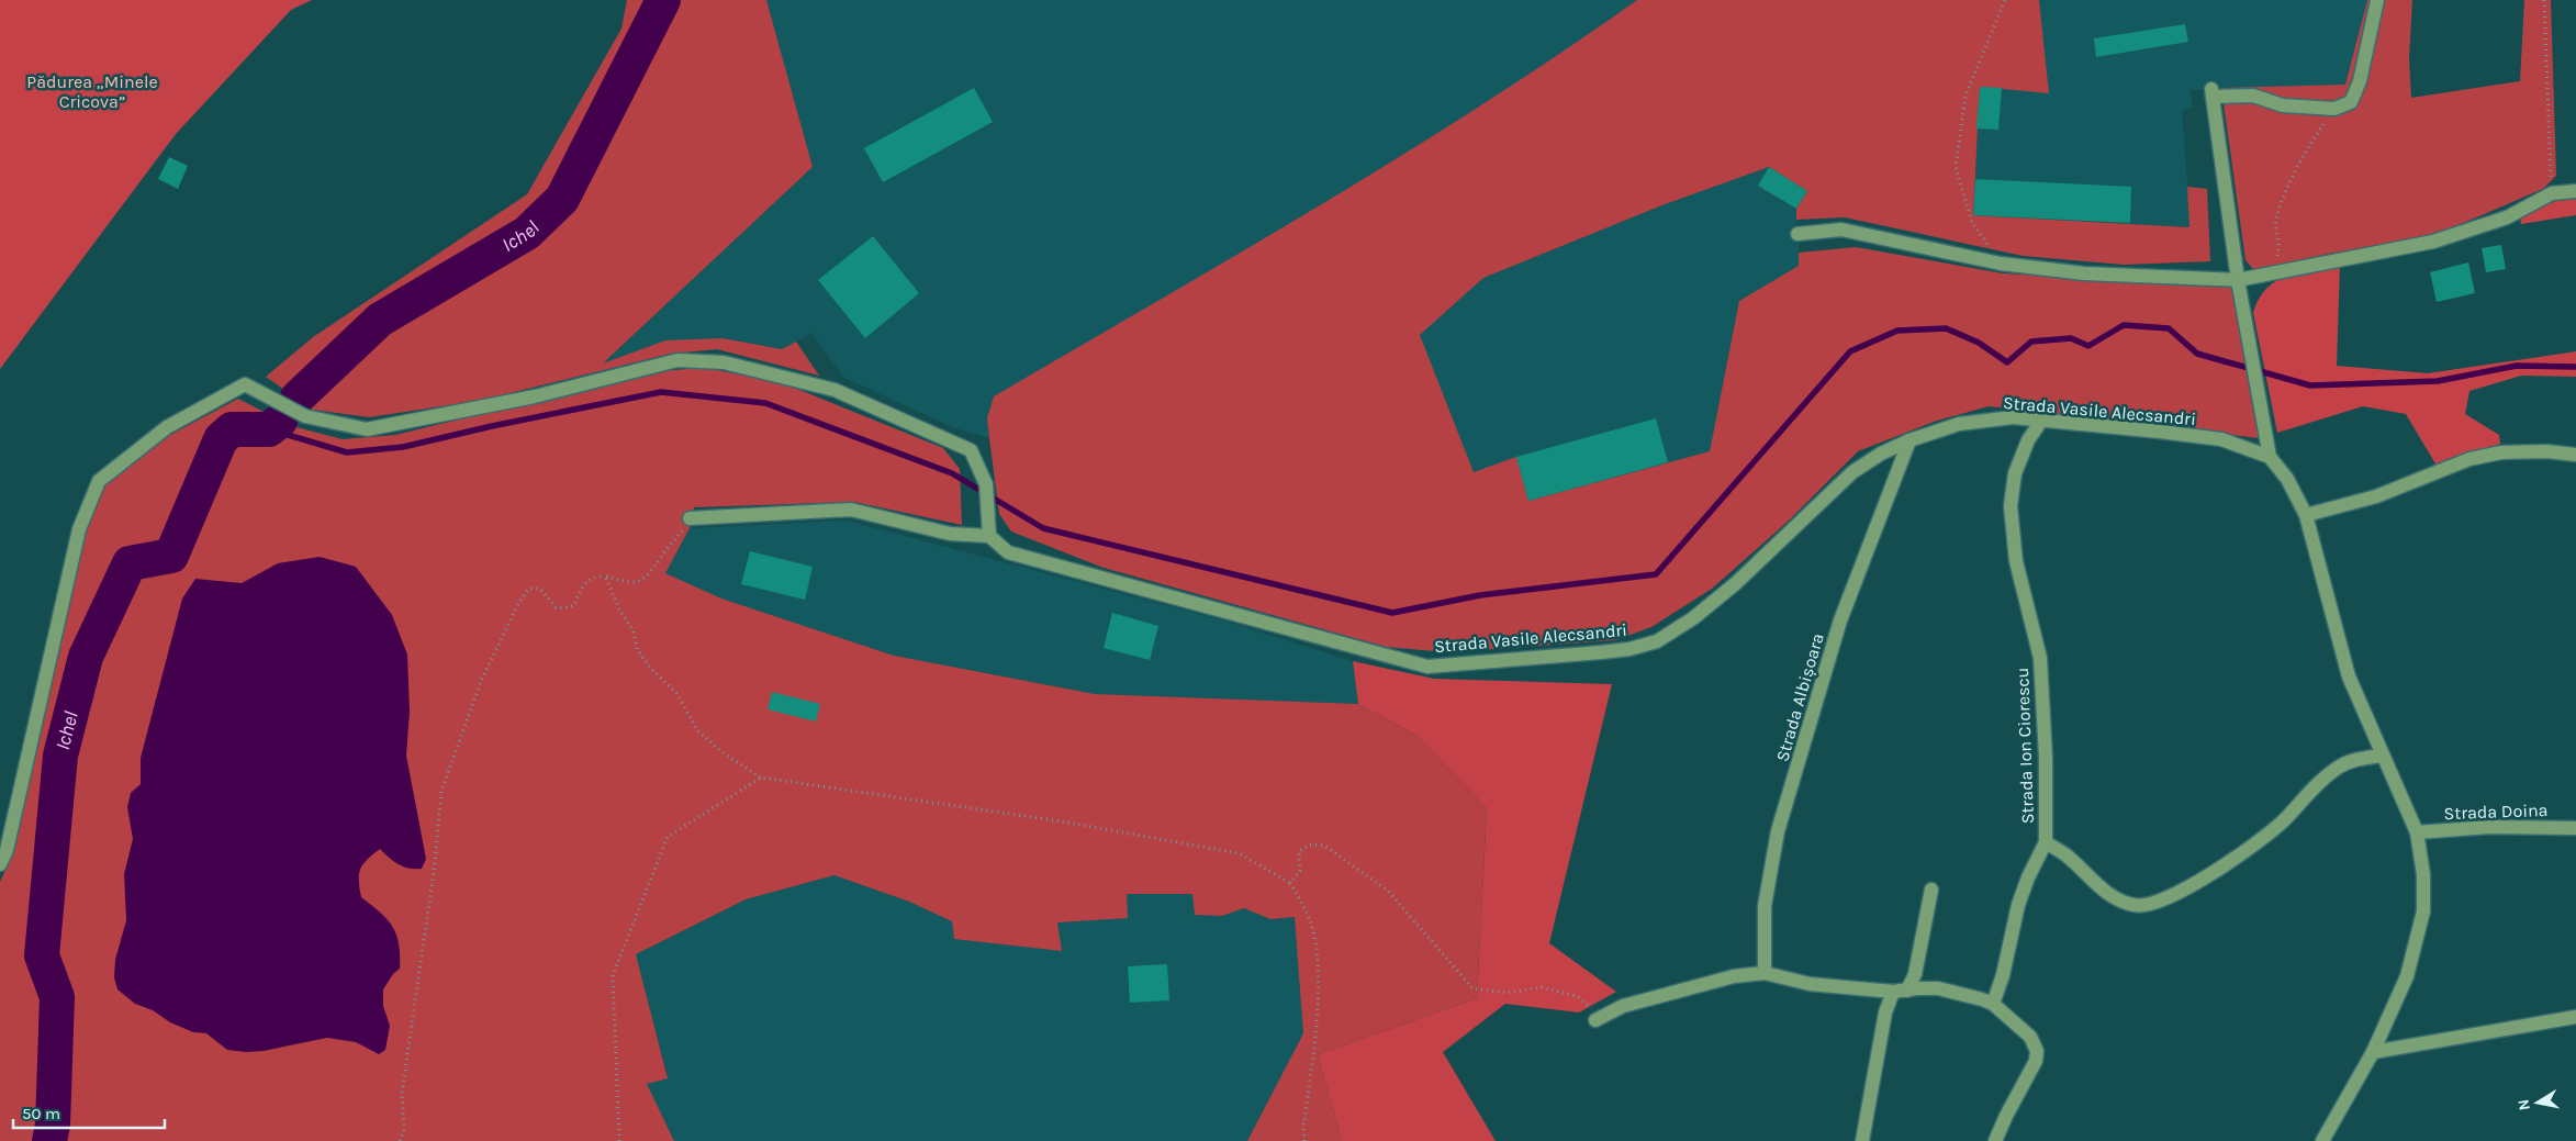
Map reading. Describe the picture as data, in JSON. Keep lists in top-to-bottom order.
{
  "streets": {
    "street": [
      "Strada Vasile Alecsandri",
      "Strada Albișoara",
      "Strada Ion Ciorescu",
      "Strada Doina"
    ]
  },
  "crossings": [
    ["Strada Vasile Alecsandri", "Strada Albișoara"],
    ["Strada Vasile Alecsandri", "Strada Ion Ciorescu"]
  ],
  "water": ["Ichel"],
  "parks": ["Pădurea „Minele Cricova”"],
  "scale_bar": "50 m",
  "north": "left"
}
